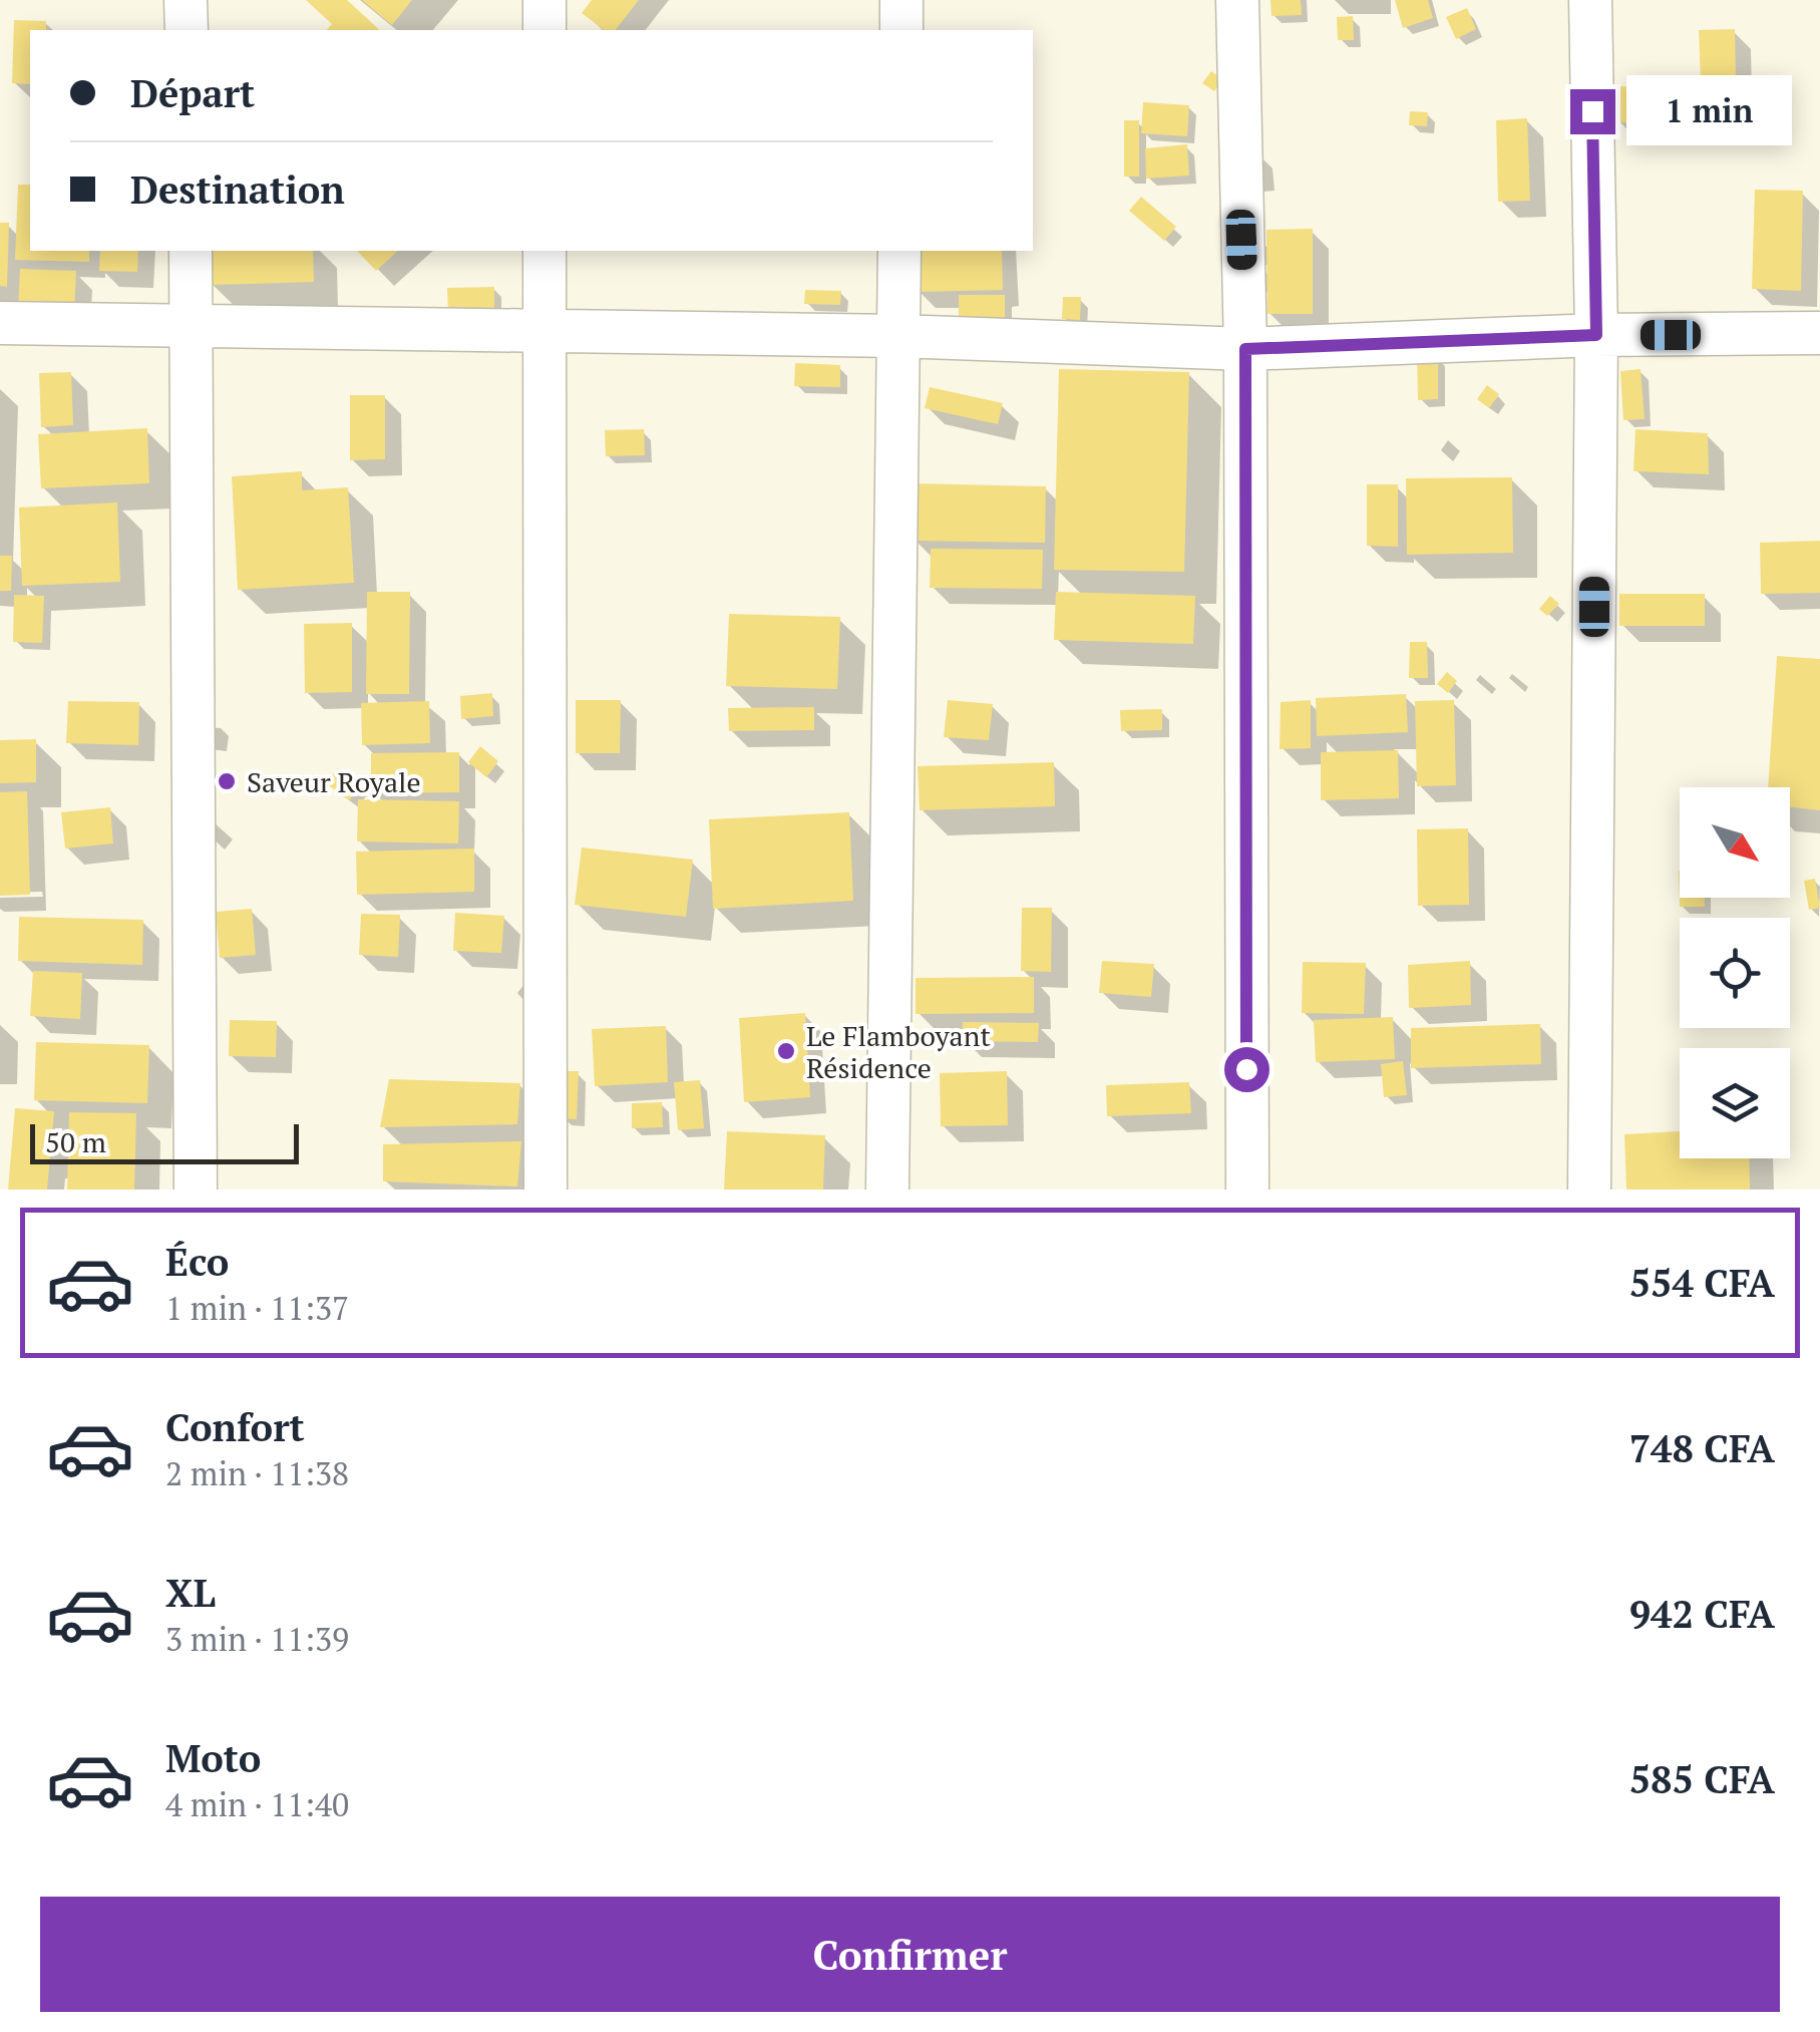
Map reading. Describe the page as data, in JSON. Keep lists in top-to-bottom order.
{
  "places": ["Saveur Royale", "Le Flamboyant Résidence"],
  "scale_bar": "50 m",
  "north": "bottom right",
  "page": {
    "banner": ["Départ", "Destination"],
    "bubble": "1 min",
    "scale": "50 m",
    "list": [
      {
        "name": "Éco",
        "note": "1 min · 11:37",
        "value": "554 CFA"
      },
      {
        "name": "Confort",
        "note": "2 min · 11:38",
        "value": "748 CFA"
      },
      {
        "name": "XL",
        "note": "3 min · 11:39",
        "value": "942 CFA"
      },
      {
        "name": "Moto",
        "note": "4 min · 11:40",
        "value": "585 CFA"
      }
    ],
    "buttons": "Confirmer"
  }
}
